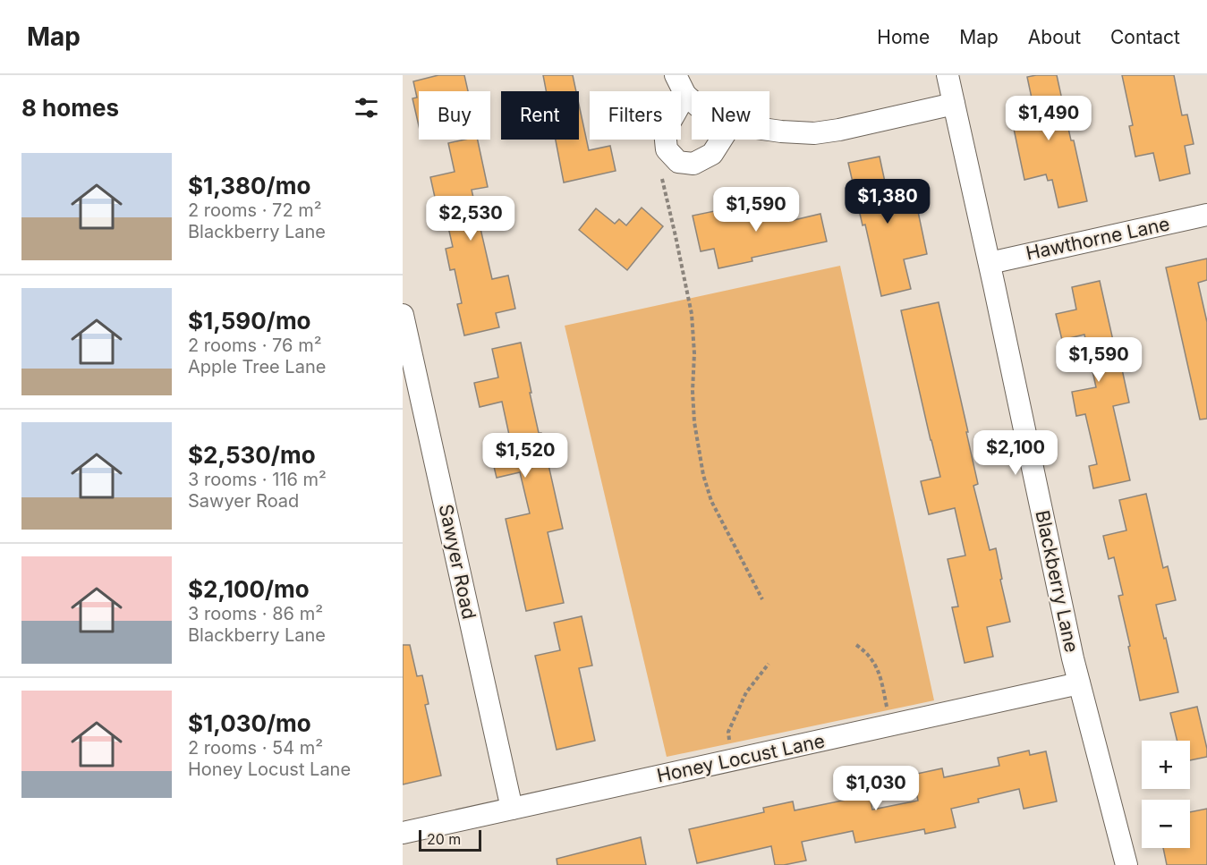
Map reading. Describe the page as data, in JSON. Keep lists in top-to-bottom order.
{
  "streets": {
    "street": [
      "Hawthorne Lane",
      "Sawyer Road",
      "Blackberry Lane",
      "Honey Locust Lane"
    ]
  },
  "crossings": [
    ["Hawthorne Lane", "Blackberry Lane"],
    ["Sawyer Road", "Honey Locust Lane"],
    ["Blackberry Lane", "Honey Locust Lane"]
  ],
  "scale_bar": "20 m",
  "page": {
    "header": "Map",
    "nav": [
      "Home",
      "Map",
      "About",
      "Contact"
    ],
    "heading": "8 homes",
    "chip": [
      "Buy",
      "Rent",
      "Filters",
      "New"
    ],
    "price": [
      "$1,490",
      "$1,380",
      "$1,590",
      "$2,530",
      "$1,590",
      "$2,100",
      "$1,520",
      "$1,030"
    ],
    "list": [
      {
        "name": "$1,380/mo",
        "note": "2 rooms · 72 m² · Blackberry Lane"
      },
      {
        "name": "$1,590/mo",
        "note": "2 rooms · 76 m² · Apple Tree Lane"
      },
      {
        "name": "$2,530/mo",
        "note": "3 rooms · 116 m² · Sawyer Road"
      },
      {
        "name": "$2,100/mo",
        "note": "3 rooms · 86 m² · Blackberry Lane"
      },
      {
        "name": "$1,030/mo",
        "note": "2 rooms · 54 m² · Honey Locust Lane"
      }
    ],
    "map_buttons": ["+", "−"],
    "scale": "20 m"
  }
}
